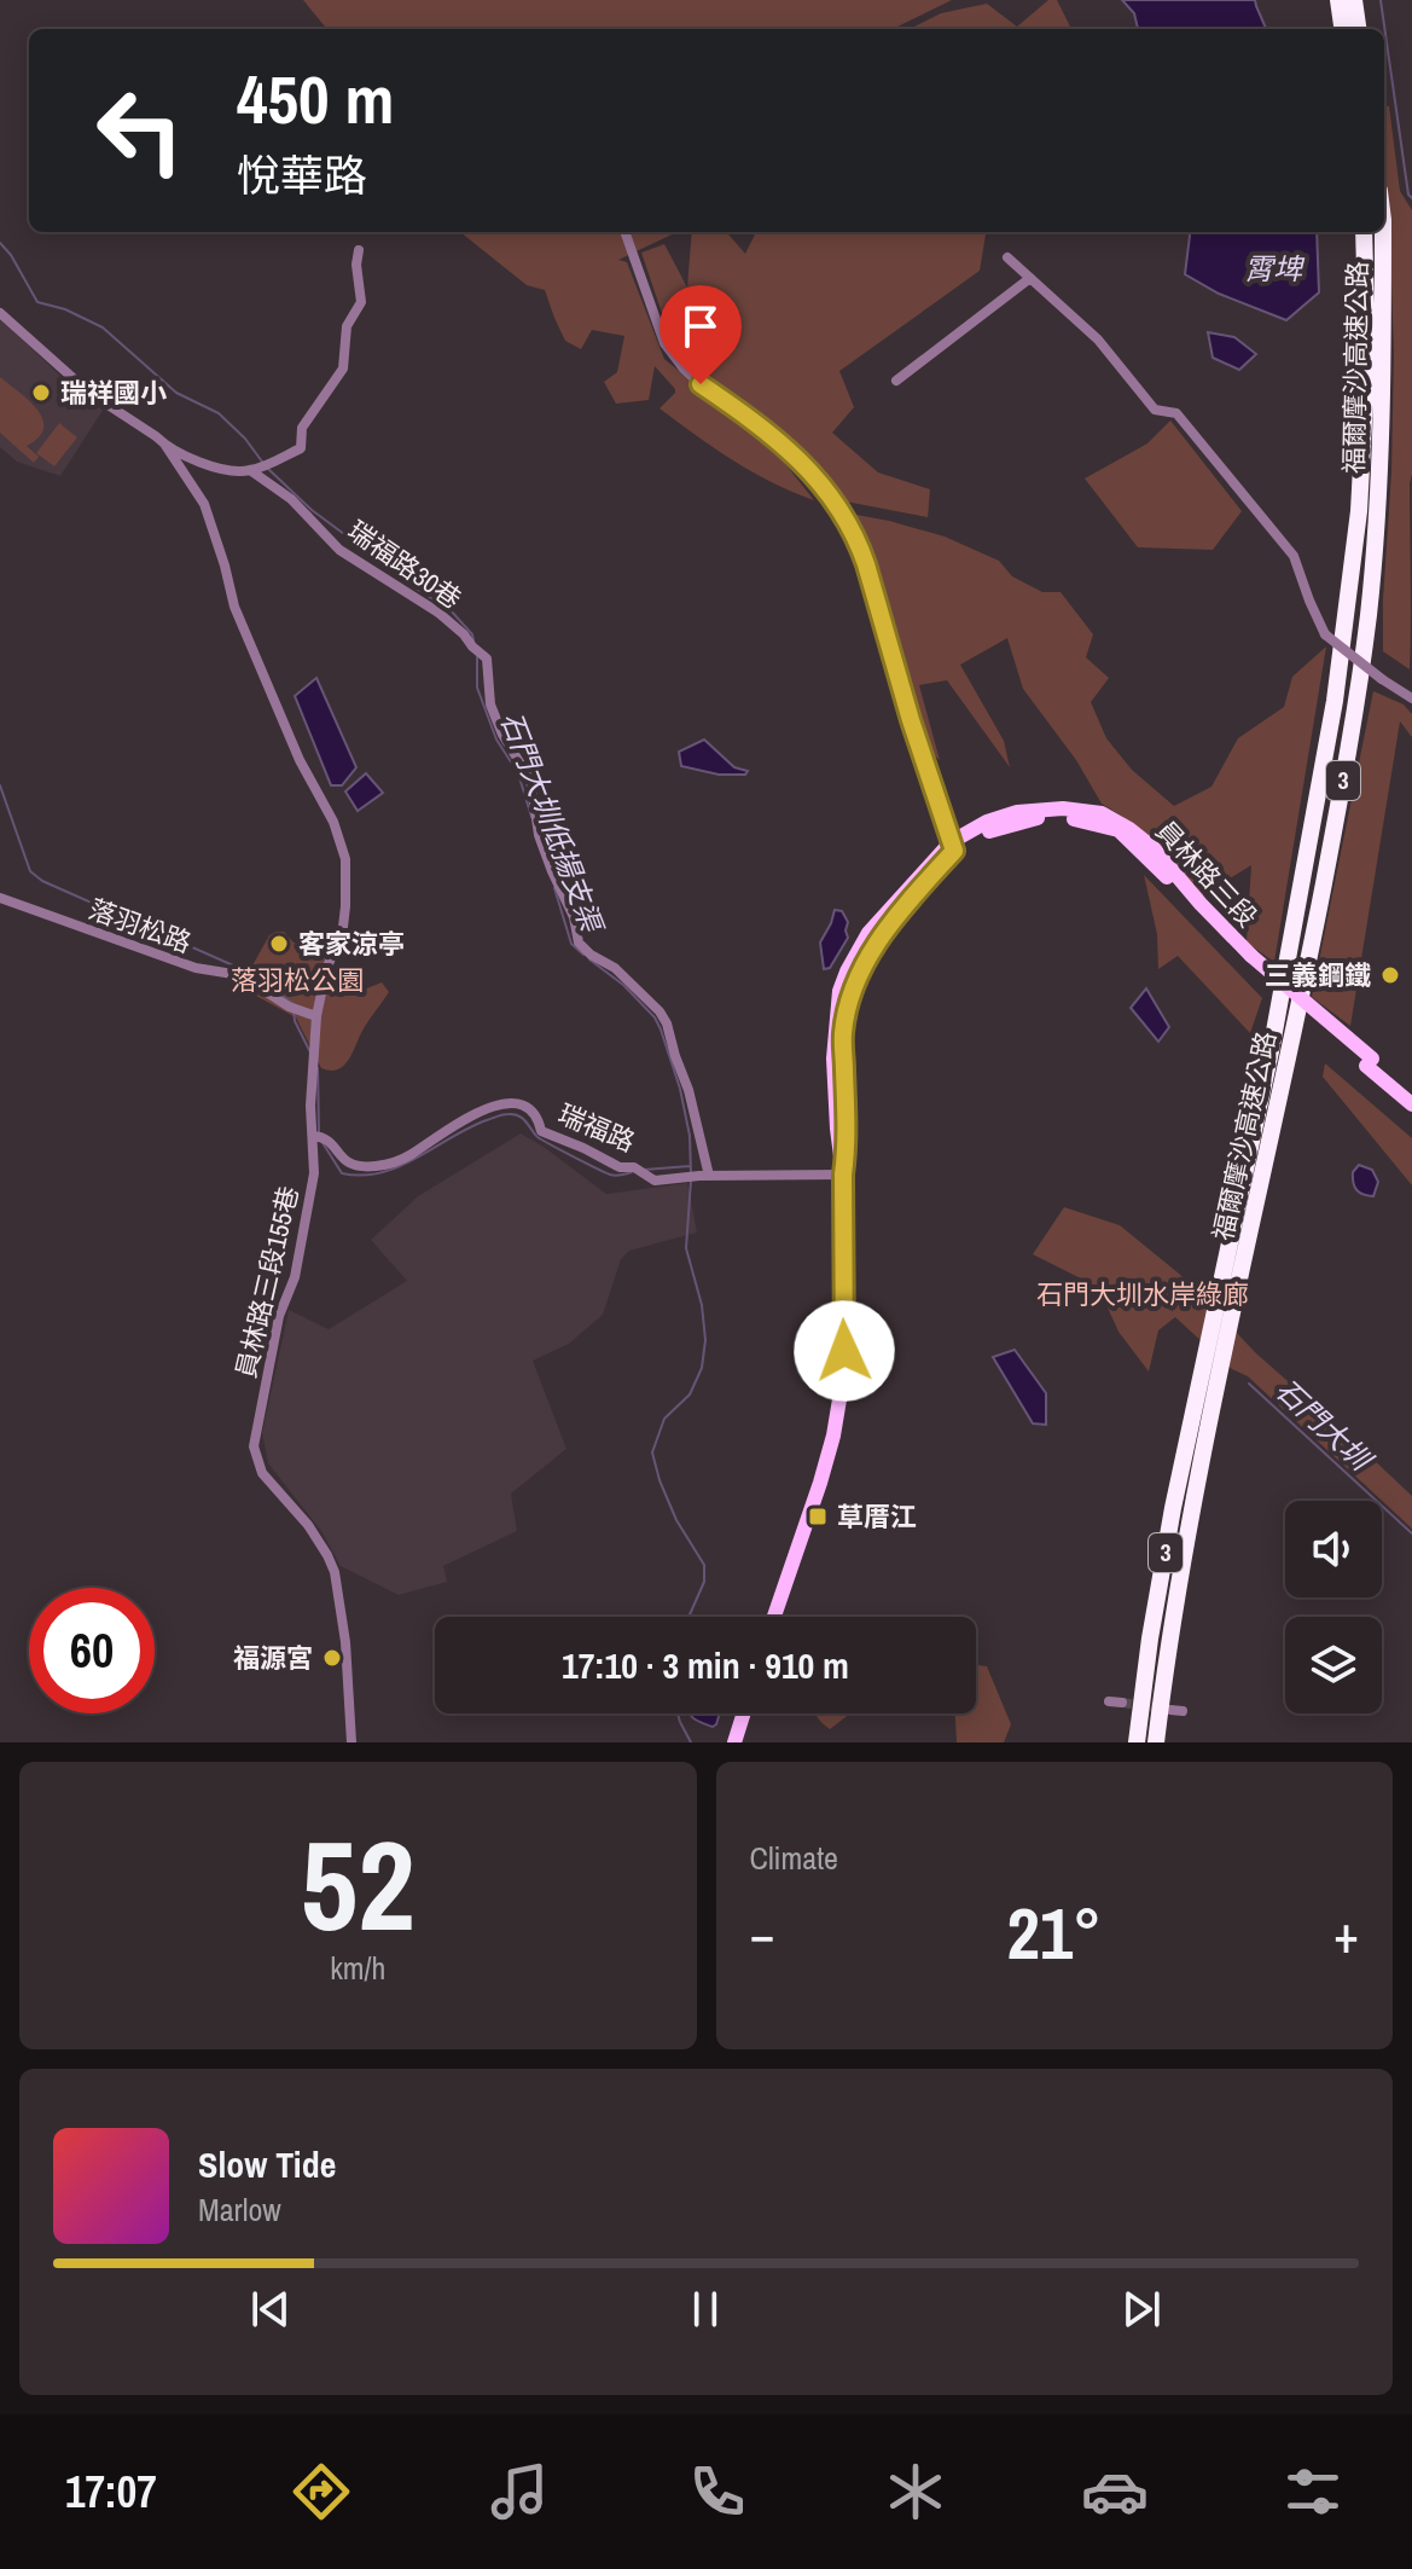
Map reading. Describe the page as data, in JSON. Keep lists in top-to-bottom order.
{
  "streets": {
    "highway": ["福爾摩沙高速公路", "3"],
    "main road": ["員林路三段"],
    "street": [
      "瑞福路30巷",
      "落羽松路",
      "瑞福路",
      "員林路三段155巷"
    ]
  },
  "crossings": [
    ["瑞福路30巷", "瑞福路"],
    ["員林路三段", "瑞福路"],
    ["落羽松路", "員林路三段155巷"],
    ["瑞福路", "員林路三段155巷"]
  ],
  "water": ["霄埤", "石門大圳低揚支渠", "石門大圳"],
  "parks": ["落羽松公園", "石門大圳水岸綠廊"],
  "places": {
    "other": [
      "瑞祥國小",
      "客家涼亭",
      "三義鋼鐵",
      "福源宮"
    ],
    "transit": ["草厝江"]
  },
  "page": {
    "turn": ["450 m", "悅華路"],
    "limit": "60",
    "trip": "17:10 · 3 min · 910 m",
    "tile": [
      ["52", "km/h"],
      "Climate"
    ],
    "heat": ["−", "21°", "+"],
    "song": ["Slow Tide", "Marlow"],
    "tabs": "17:07"
  }
}
